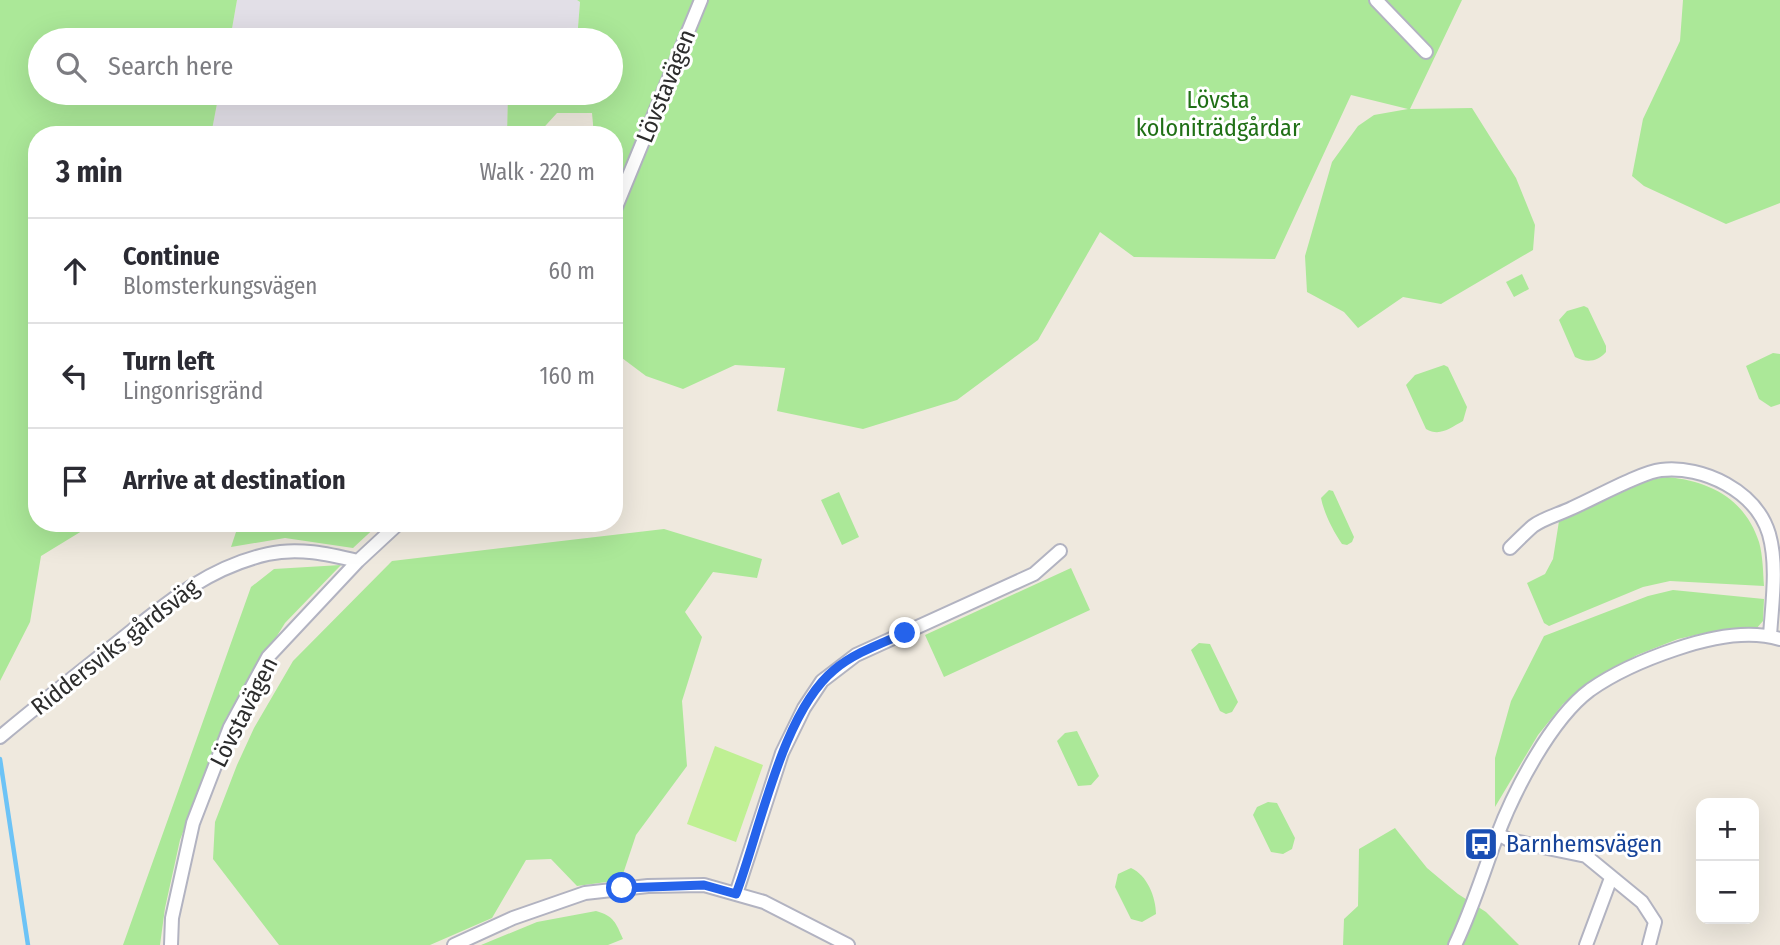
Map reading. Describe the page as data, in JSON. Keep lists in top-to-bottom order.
{
  "streets": {
    "street": ["Lövstavägen", "Riddersviks gårdsväg"]
  },
  "crossings": [
    ["Lövstavägen", "Riddersviks gårdsväg"]
  ],
  "parks": ["Lövsta koloniträdgårdar"],
  "places": {
    "bus stop": ["Barnhemsvägen"]
  },
  "page": {
    "search": "Search here",
    "heading": ["3 min", "Walk · 220 m"],
    "list": [
      ["Continue", "Blomsterkungsvägen", "60 m"],
      ["Turn left", "Lingonrisgränd", "160 m"],
      "Arrive at destination"
    ],
    "map_buttons": ["+", "−"]
  }
}
